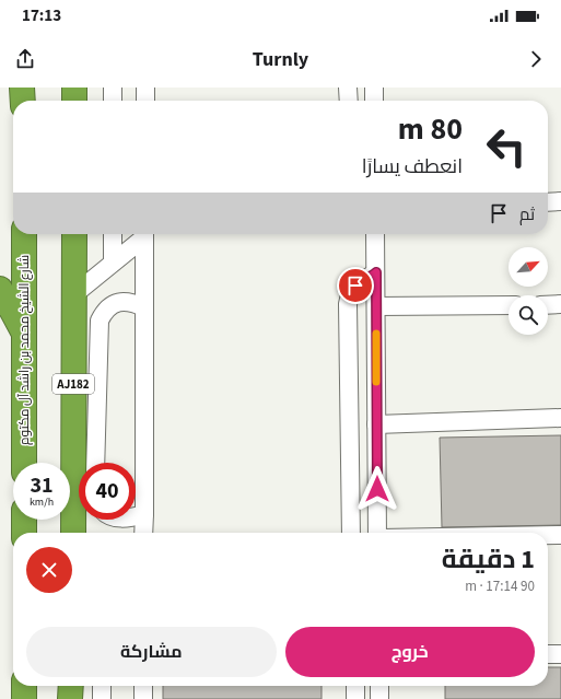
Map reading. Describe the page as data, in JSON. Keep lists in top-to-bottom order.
{
  "streets": {
    "highway": ["شارع الشيخ محمد بن راشد آل مكتوم", "AJ182"]
  },
  "north": "top right",
  "page": {
    "status": "17:13",
    "header": "Turnly",
    "turn": ["80 m", "انعطف يسارًا"],
    "then": "ثم",
    "speed": "31 km/h",
    "limit": "40",
    "heading": ["1 دقيقة", "90 m · 17:14"],
    "buttons": ["خروج", "مشاركة"]
  }
}
